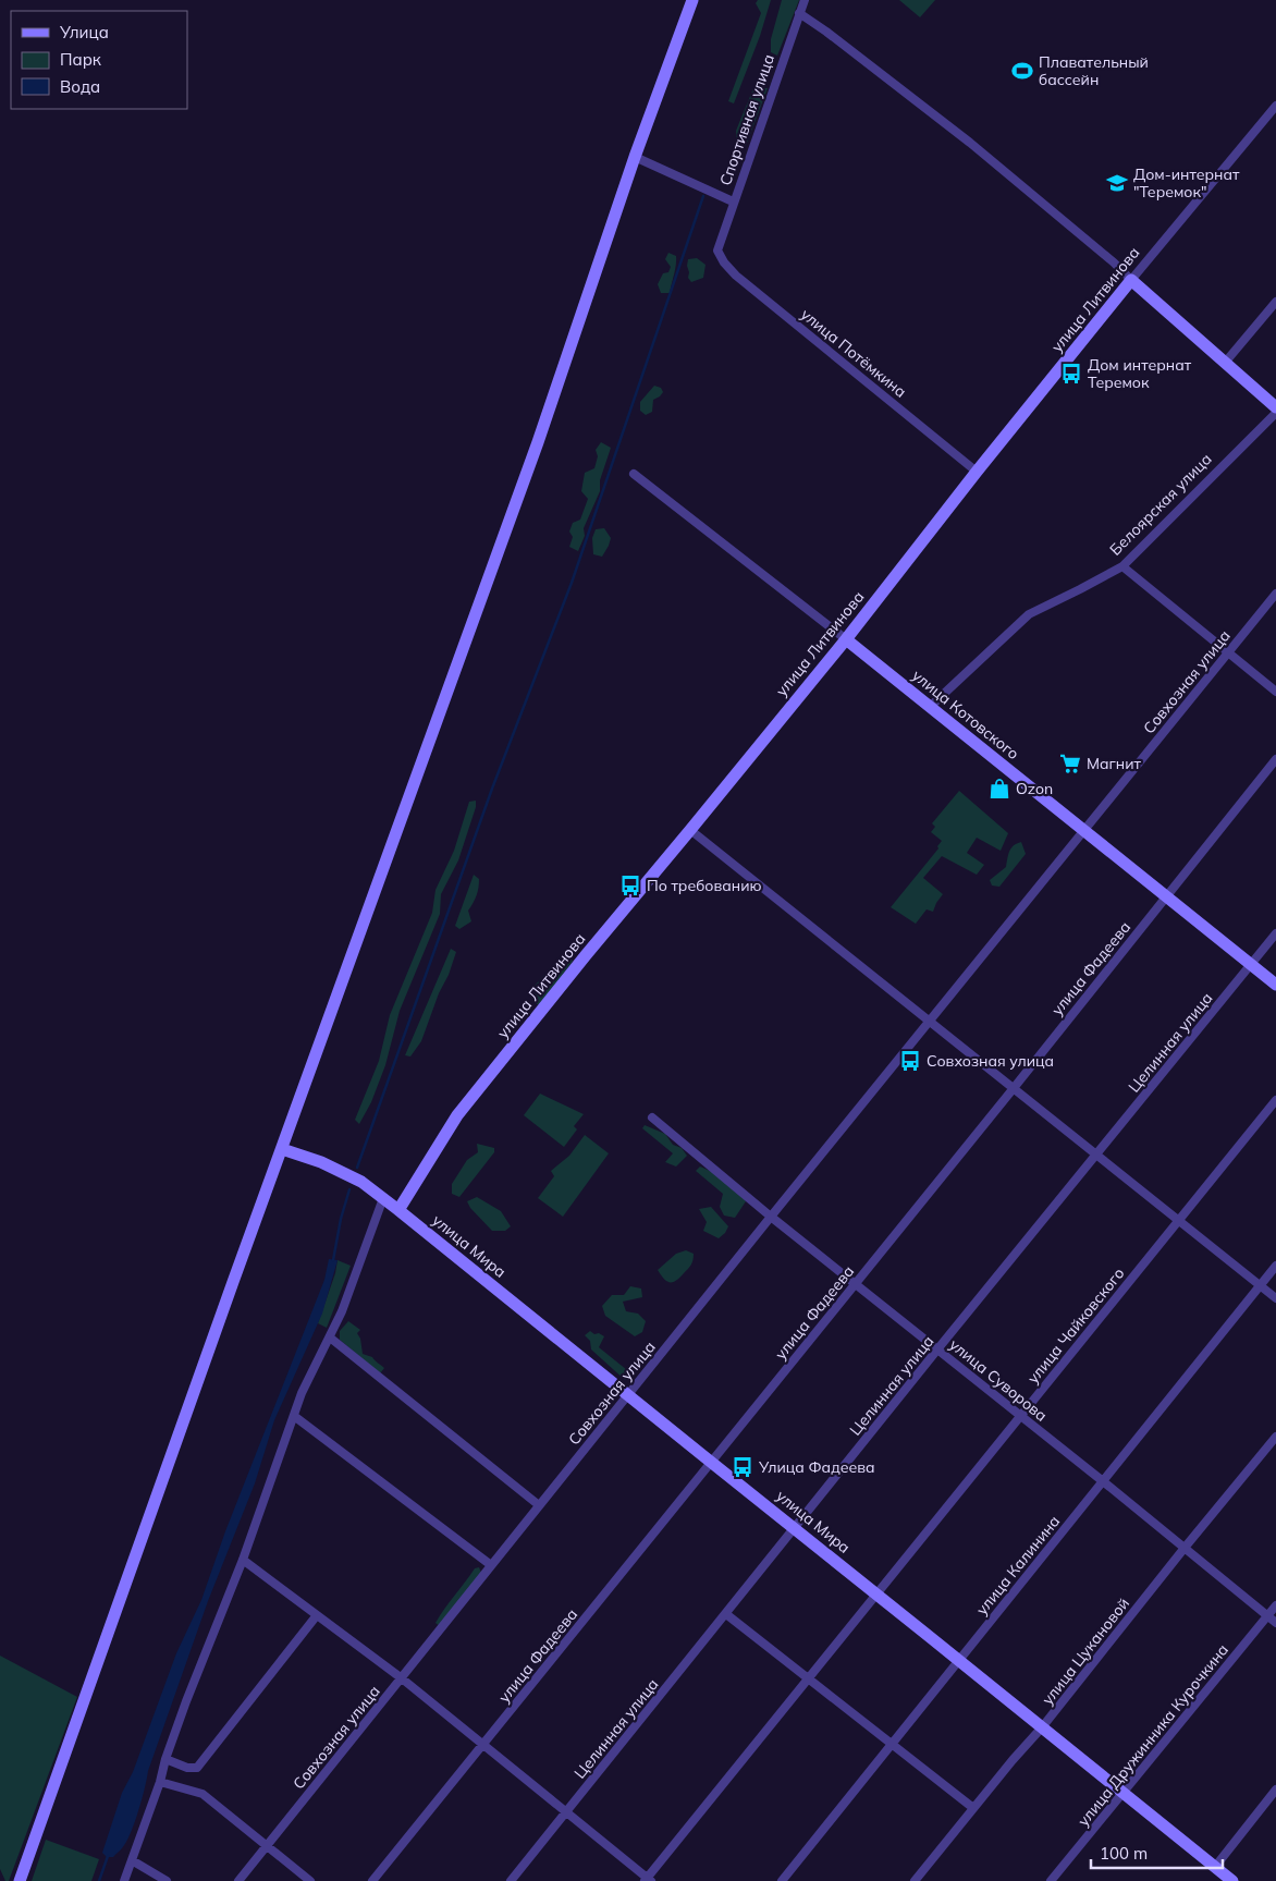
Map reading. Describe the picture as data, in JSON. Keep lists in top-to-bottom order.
{
  "streets": {
    "main road": ["улица Литвинова", "улица Котовского", "улица Мира"],
    "street": [
      "Спортивная улица",
      "улица Потёмкина",
      "Белоярская улица",
      "Совхозная улица",
      "улица Фадеева",
      "Целинная улица",
      "улица Чайковского",
      "улица Суворова",
      "улица Калинина",
      "улица Цукановой",
      "улица Дружинника Курочкина"
    ]
  },
  "crossings": [
    ["Спортивная улица", "улица Потёмкина"],
    ["улица Литвинова", "улица Потёмкина"],
    ["улица Литвинова", "улица Котовского"],
    ["улица Литвинова", "улица Мира"],
    ["Белоярская улица", "улица Котовского"],
    ["Совхозная улица", "улица Котовского"],
    ["Совхозная улица", "улица Мира"],
    ["Совхозная улица", "улица Суворова"],
    ["улица Котовского", "улица Фадеева"],
    ["улица Котовского", "Целинная улица"],
    ["улица Фадеева", "улица Мира"],
    ["улица Фадеева", "улица Суворова"],
    ["Целинная улица", "улица Мира"],
    ["Целинная улица", "улица Суворова"],
    ["улица Мира", "улица Чайковского"],
    ["улица Мира", "улица Калинина"],
    ["улица Мира", "улица Цукановой"],
    ["улица Мира", "улица Дружинника Курочкина"],
    ["улица Чайковского", "улица Суворова"],
    ["улица Суворова", "улица Калинина"],
    ["улица Суворова", "улица Цукановой"],
    ["улица Суворова", "улица Дружинника Курочкина"]
  ],
  "places": {
    "sports": ["Плавательный бассейн"],
    "school or university": ["Дом-интернат \"Теремок\""],
    "bus stop": [
      "Дом интернат Теремок",
      "По требованию",
      "Совхозная улица",
      "Улица Фадеева"
    ],
    "supermarket": ["Магнит"],
    "shop": ["Ozon"]
  },
  "legend": ["Улица", "Парк", "Вода"],
  "scale_bar": "100 m"
}
